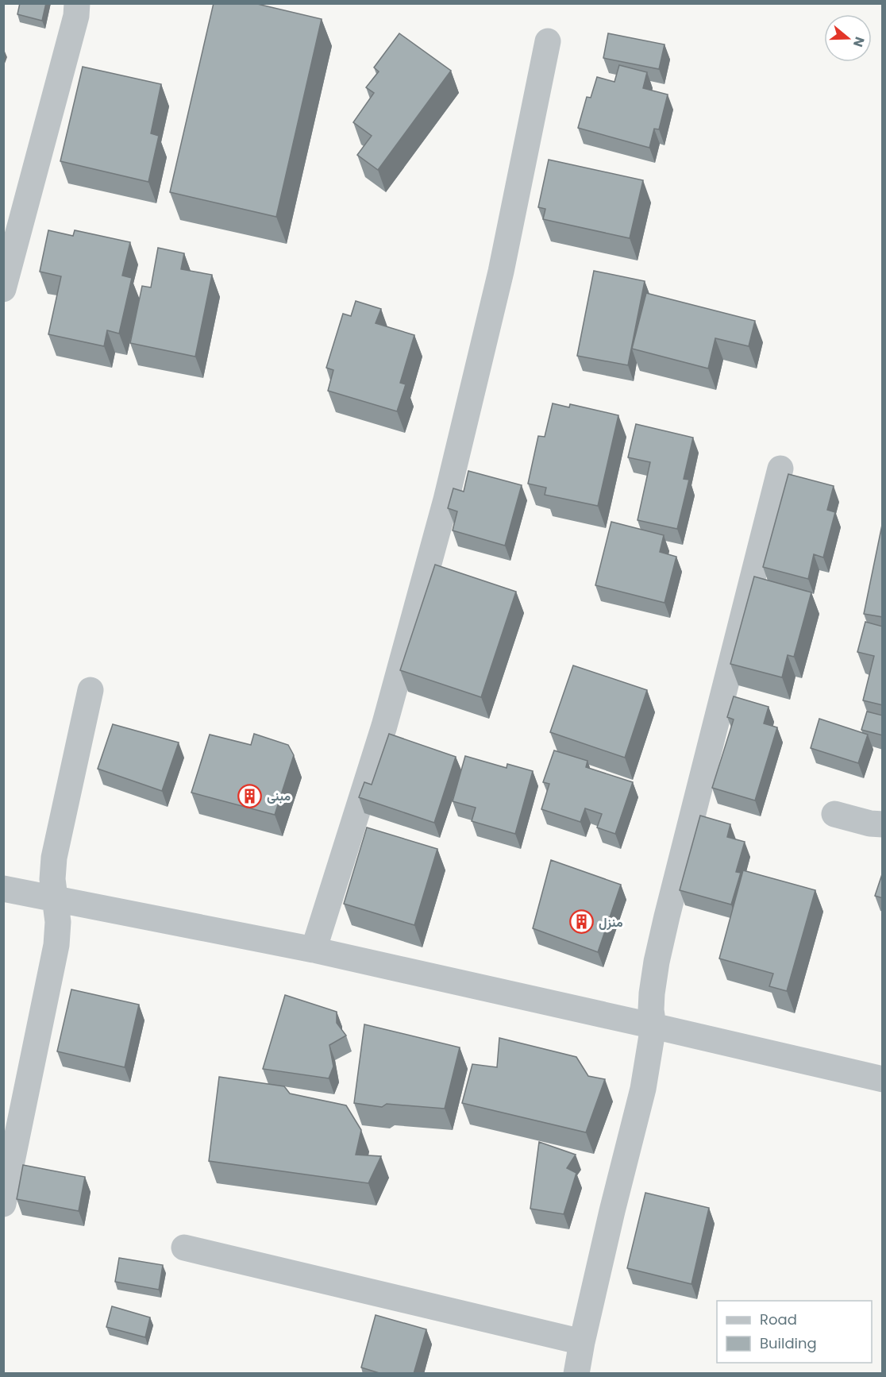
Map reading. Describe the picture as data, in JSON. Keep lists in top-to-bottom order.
{
  "places": {
    "building": ["مبنى", "منزل"]
  },
  "legend": ["Road", "Building"],
  "north": "right"
}
